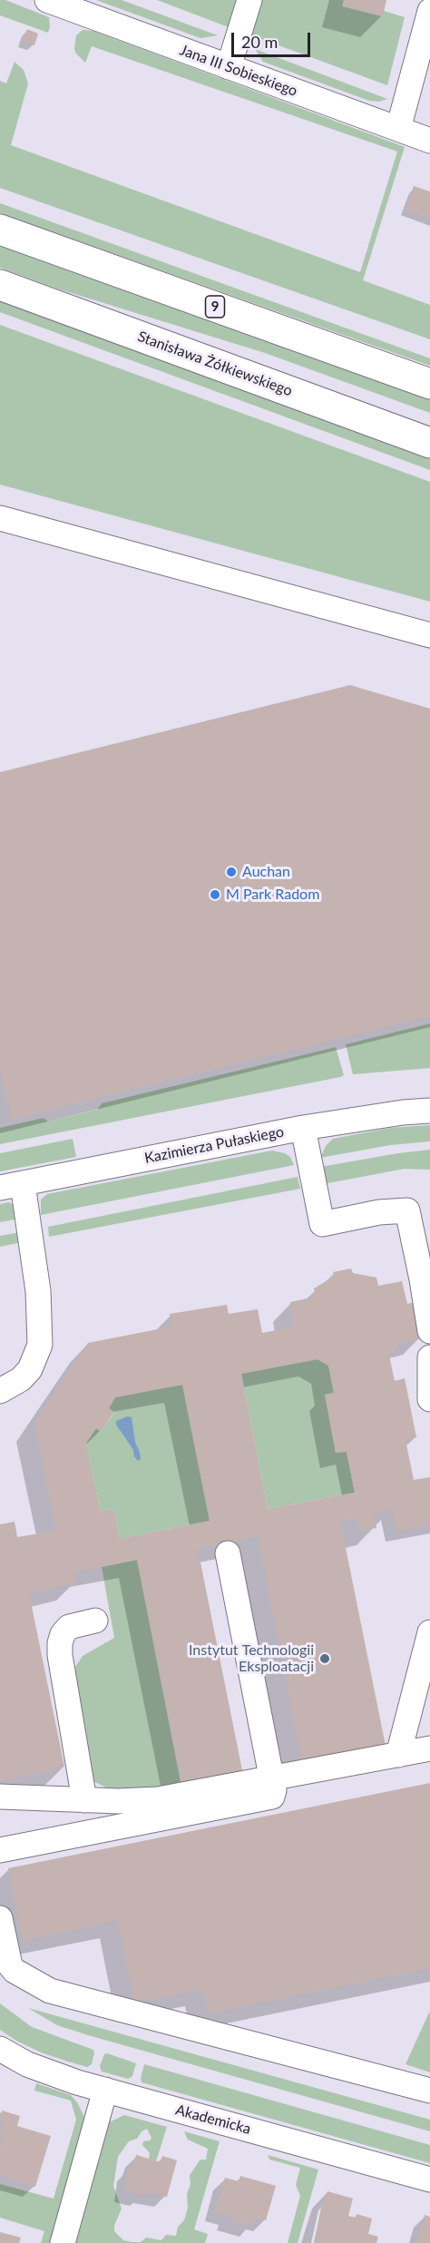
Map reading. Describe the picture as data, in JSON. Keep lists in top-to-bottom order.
{
  "streets": {
    "main road": ["9", "Stanisława Żółkiewskiego"],
    "street": ["Jana III Sobieskiego", "Kazimierza Pułaskiego", "Akademicka"]
  },
  "places": ["Auchan", "M Park Radom", "Instytut Technologii Eksploatacji"],
  "scale_bar": "20 m"
}
